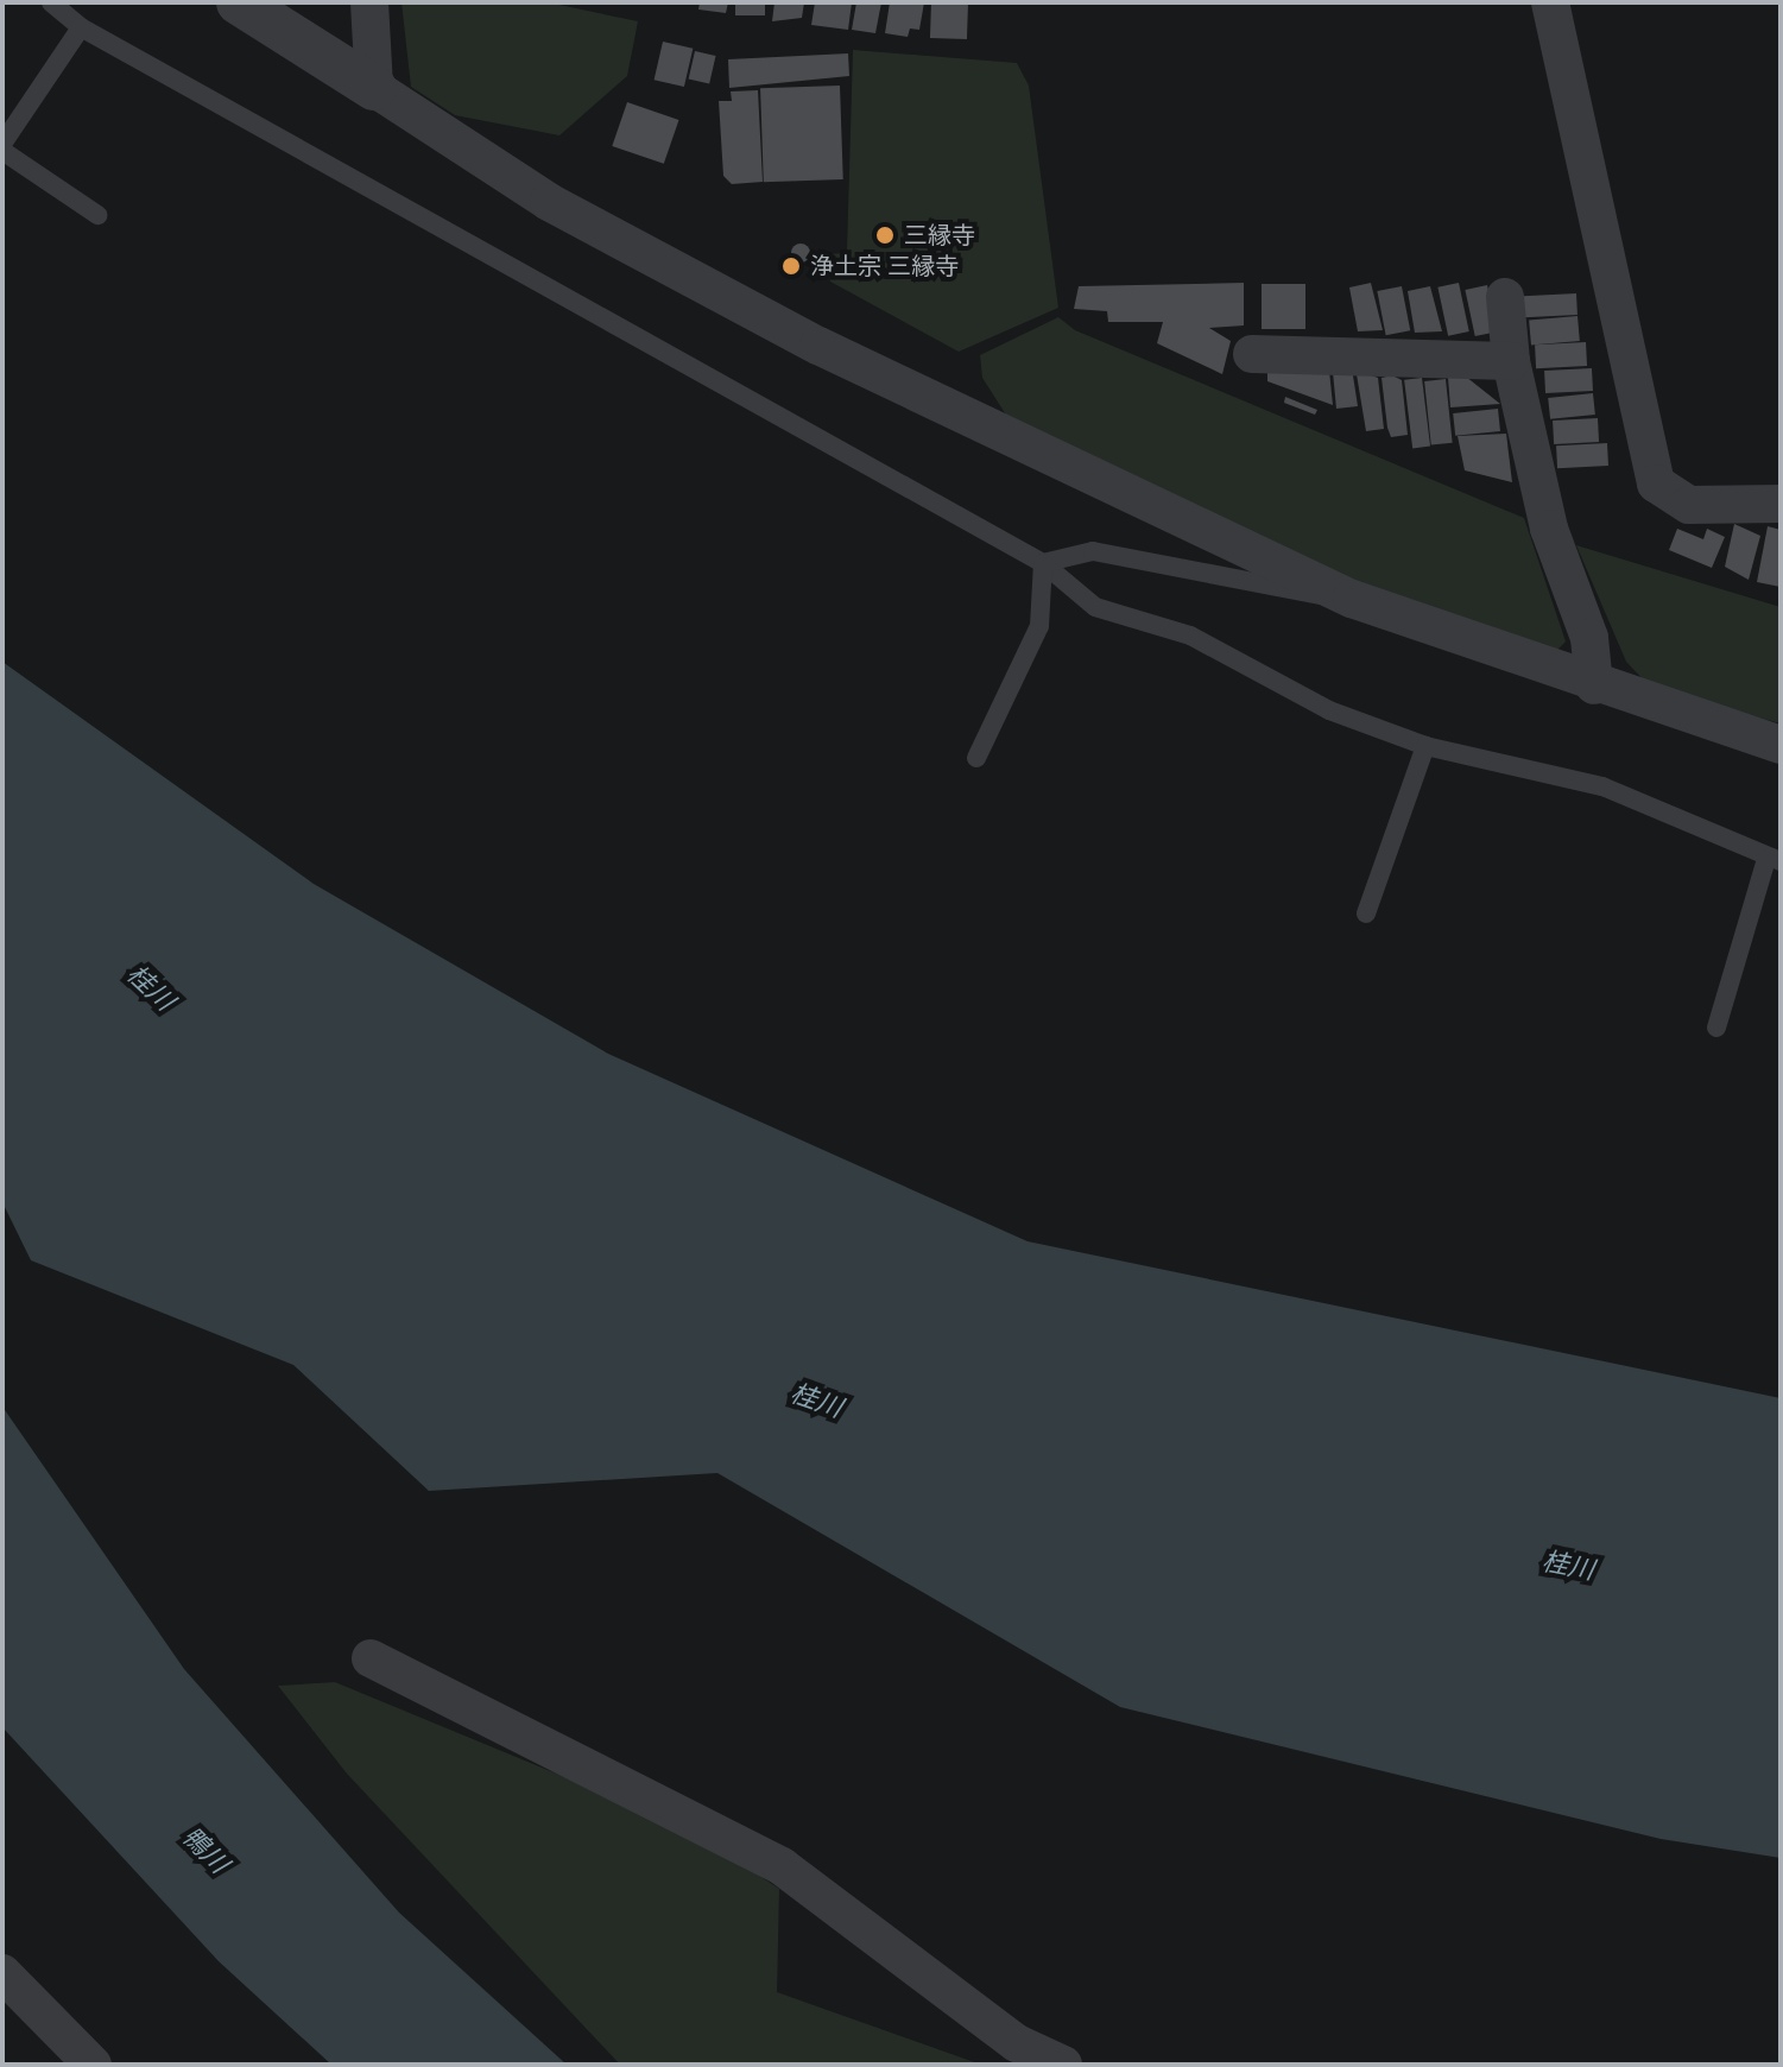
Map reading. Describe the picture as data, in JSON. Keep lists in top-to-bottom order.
{
  "water": ["桂川", "鴨川"],
  "places": ["三縁寺", "浄土宗 三縁寺"]
}
